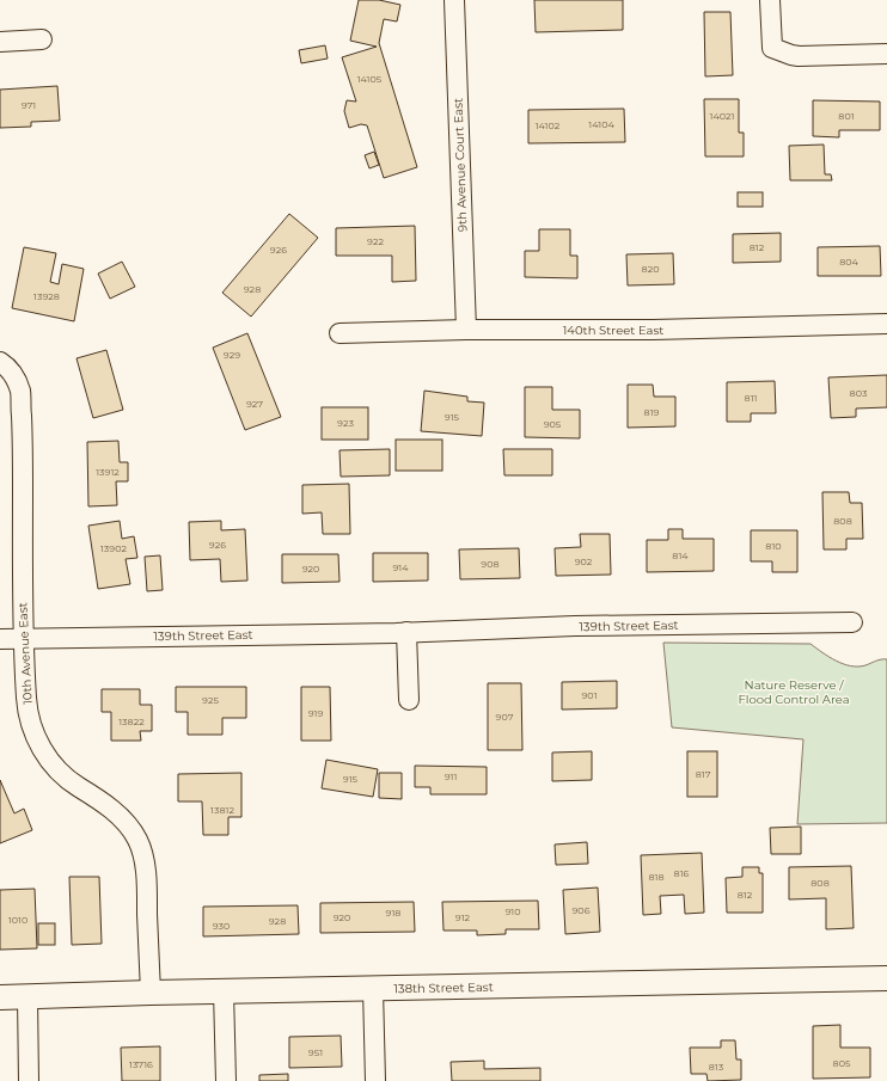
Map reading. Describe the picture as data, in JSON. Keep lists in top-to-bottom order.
{
  "streets": {
    "street": [
      "9th Avenue Court East",
      "140th Street East",
      "139th Street East",
      "10th Avenue East",
      "138th Street East"
    ]
  },
  "crossings": [
    ["9th Avenue Court East", "140th Street East"],
    ["139th Street East", "10th Avenue East"],
    ["10th Avenue East", "138th Street East"]
  ],
  "parks": ["Nature Reserve / Flood Control Area"],
  "house_numbers": [
    "14105",
    "971",
    "14021",
    "801",
    "14104",
    "14102",
    "922",
    "812",
    "926",
    "804",
    "820",
    "928",
    "13928",
    "929",
    "803",
    "811",
    "927",
    "819",
    "915",
    "923",
    "905",
    "13912",
    "808",
    "926",
    "810",
    "13902",
    "814",
    "902",
    "908",
    "914",
    "920",
    "901",
    "925",
    "919",
    "907",
    "13822",
    "817",
    "911",
    "915",
    "13812",
    "816",
    "818",
    "808",
    "812",
    "906",
    "910",
    "918",
    "920",
    "912",
    "1010",
    "928",
    "930",
    "951",
    "805",
    "13716",
    "813"
  ]
}
